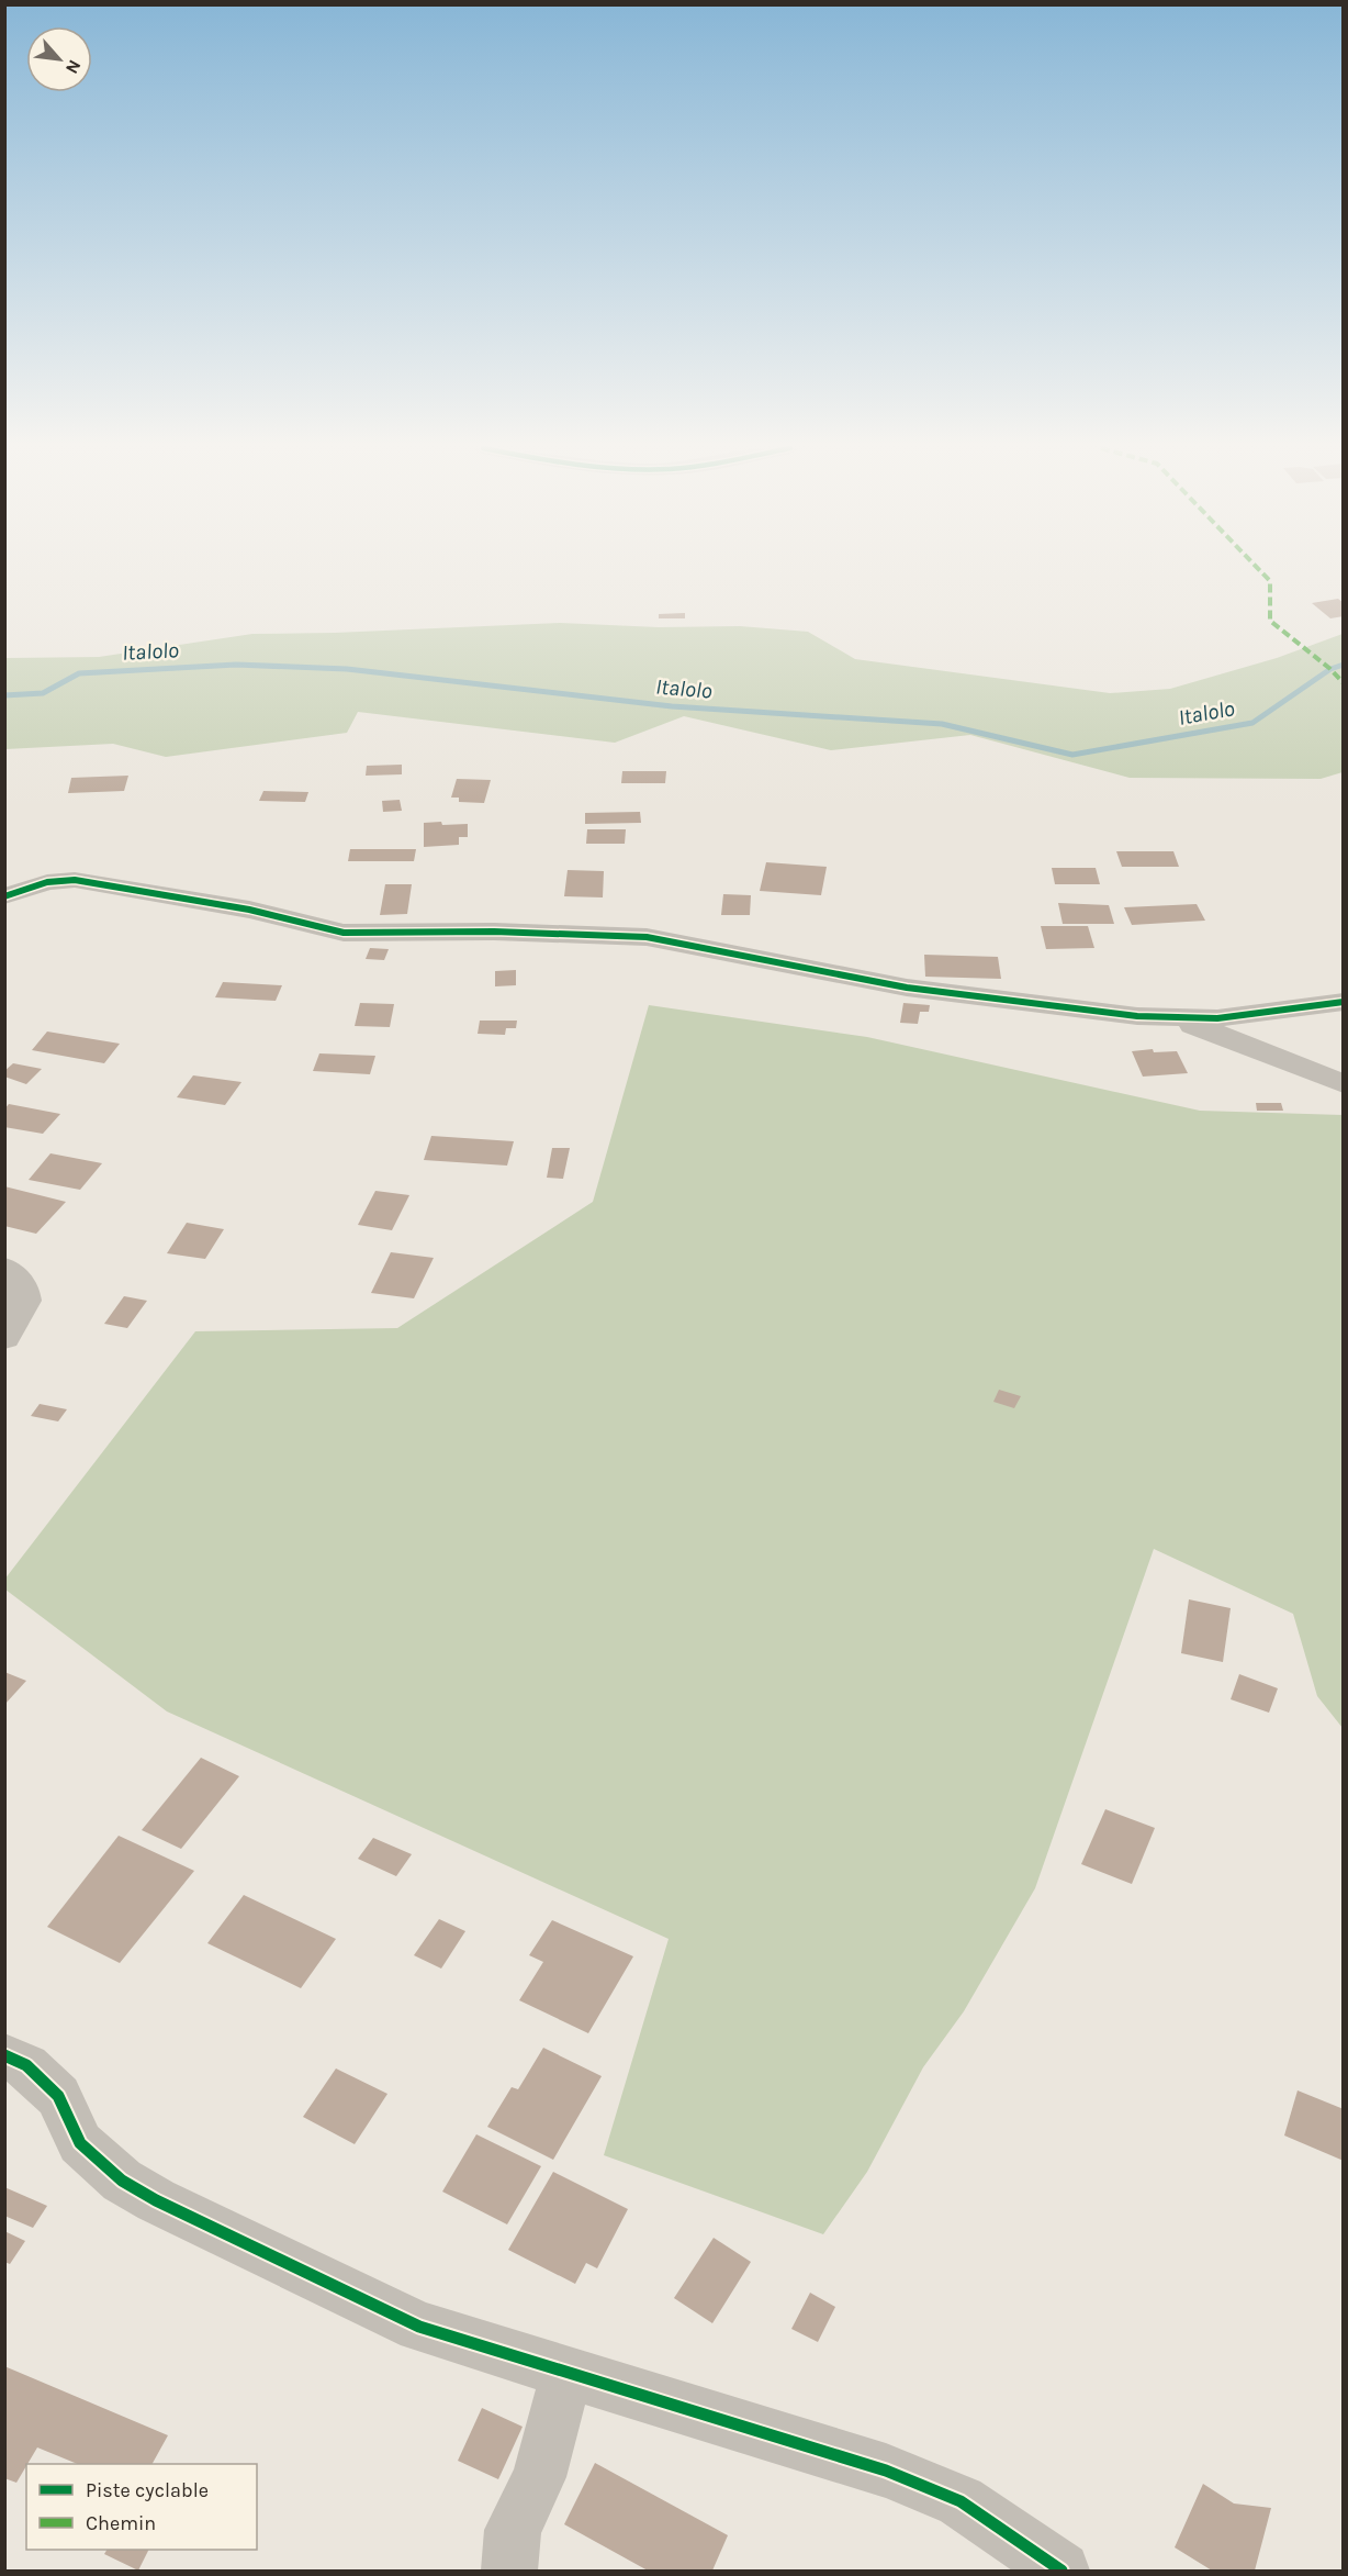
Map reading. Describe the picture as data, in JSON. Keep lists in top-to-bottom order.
{
  "water": ["Italolo"],
  "legend": ["Piste cyclable", "Chemin"],
  "north": "bottom right"
}
